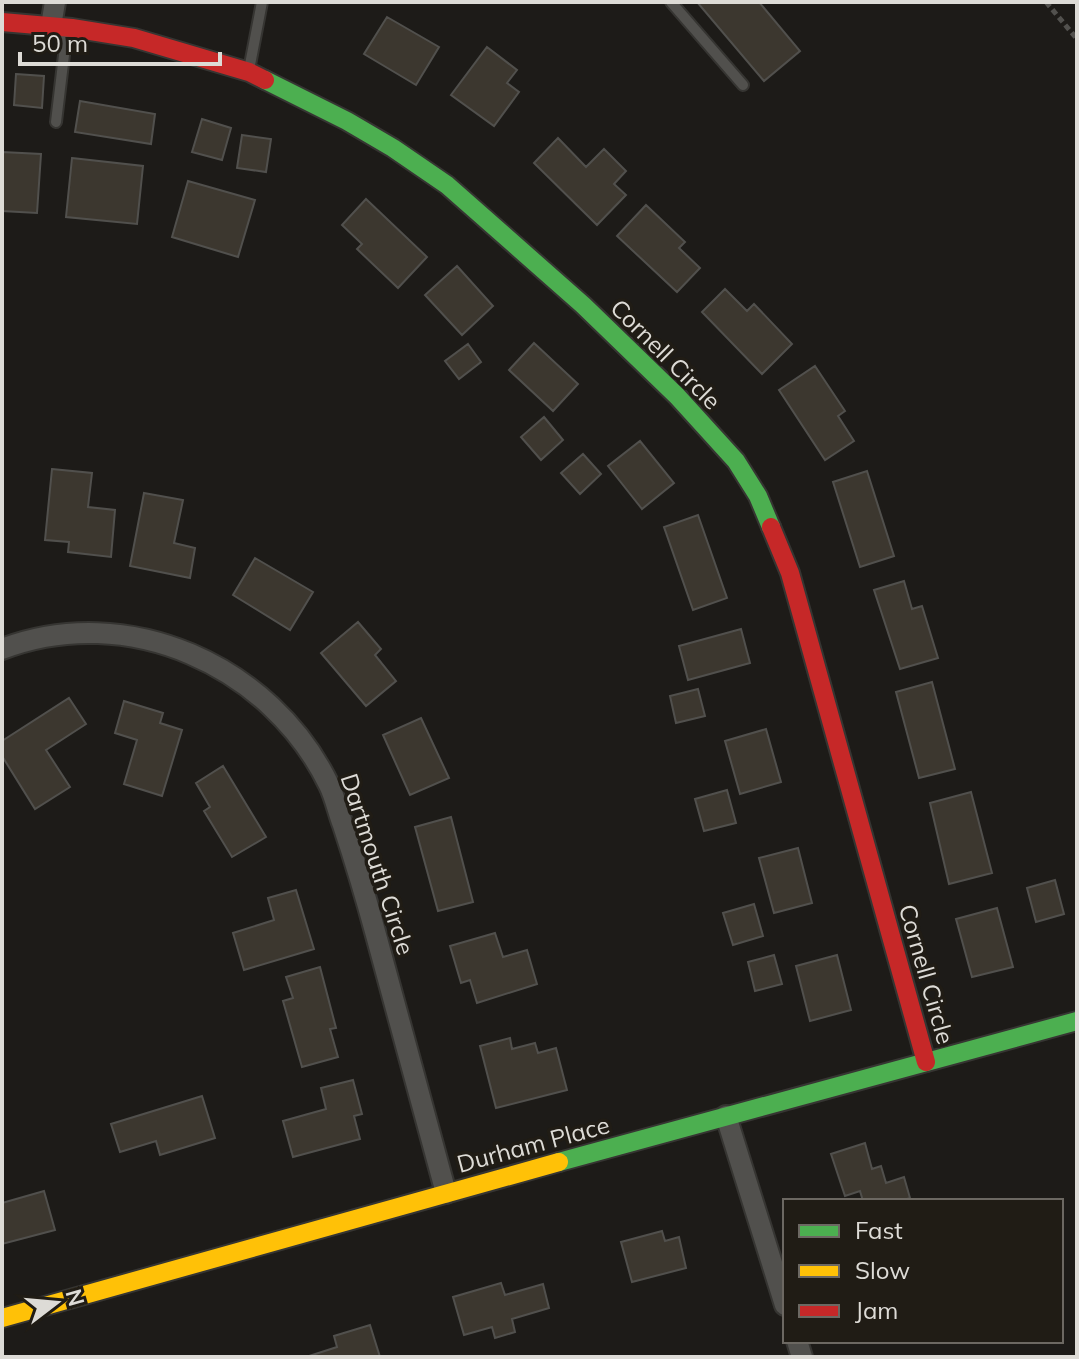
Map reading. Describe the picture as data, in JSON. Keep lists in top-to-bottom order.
{
  "streets": {
    "street": ["Cornell Circle", "Dartmouth Circle", "Durham Place"]
  },
  "crossings": [
    ["Cornell Circle", "Durham Place"],
    ["Dartmouth Circle", "Durham Place"]
  ],
  "legend": ["Fast", "Slow", "Jam"],
  "scale_bar": "50 m",
  "north": "right"
}
